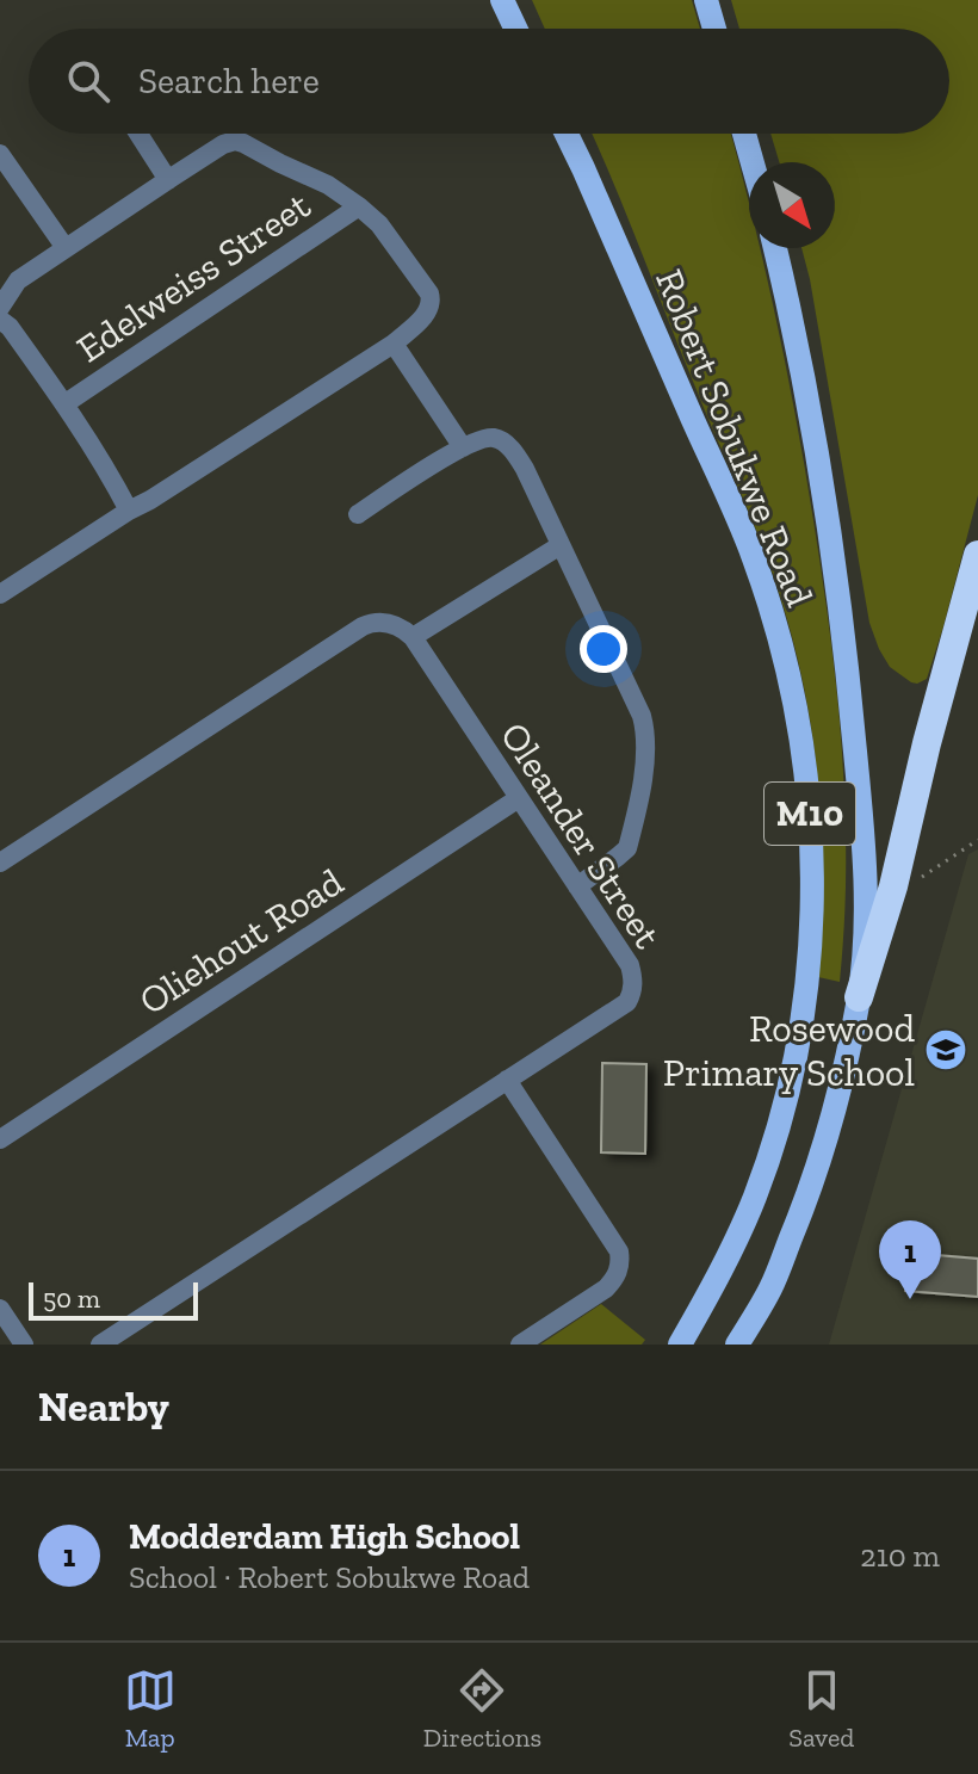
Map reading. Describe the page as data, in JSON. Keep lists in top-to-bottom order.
{
  "streets": {
    "main road": ["Robert Sobukwe Road", "M10"],
    "street": ["Edelweiss Street", "Oleander Street", "Oliehout Road"]
  },
  "crossings": [
    ["Oleander Street", "Oliehout Road"]
  ],
  "places": {
    "school or university": ["Rosewood Primary School"]
  },
  "scale_bar": "50 m",
  "north": "bottom right",
  "page": {
    "search": "Search here",
    "pins": "1",
    "scale": "50 m",
    "heading": "Nearby",
    "list": [
      {
        "mark": "1",
        "name": "Modderdam High School",
        "note": "School · Robert Sobukwe Road",
        "value": "210 m"
      }
    ],
    "nav": ["Map", "Directions", "Saved"]
  }
}
